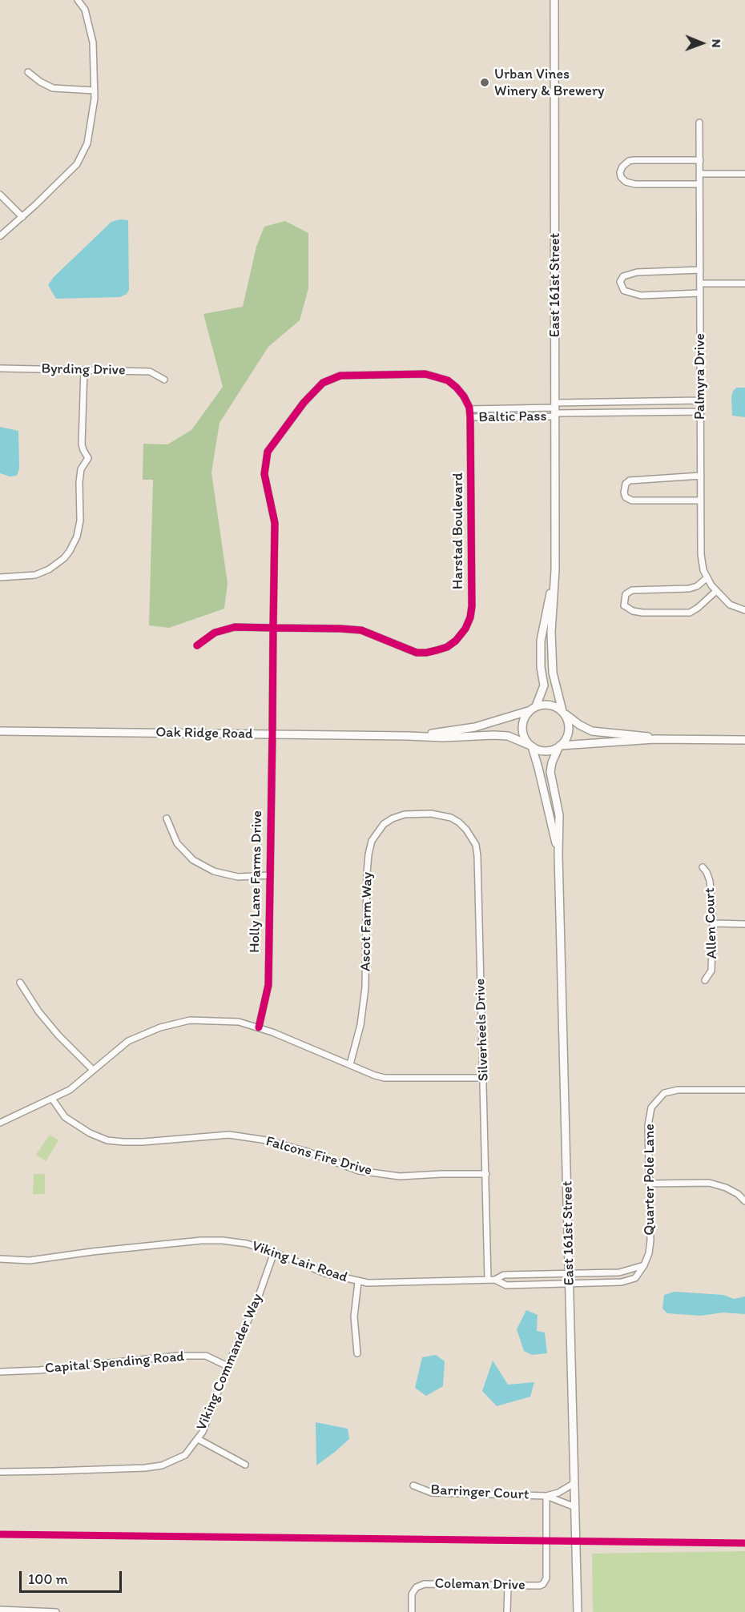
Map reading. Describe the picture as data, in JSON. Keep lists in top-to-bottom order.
{
  "streets": {
    "street": [
      "East 161st Street",
      "Byrding Drive",
      "Palmyra Drive",
      "Baltic Pass",
      "Harstad Boulevard",
      "Oak Ridge Road",
      "Holly Lane Farms Drive",
      "Ascot Farm Way",
      "Allen Court",
      "Silverheels Drive",
      "Falcons Fire Drive",
      "Quarter Pole Lane",
      "Viking Lair Road",
      "Viking Commander Way",
      "Capital Spending Road",
      "Barringer Court",
      "Coleman Drive"
    ]
  },
  "crossings": [
    ["East 161st Street", "Baltic Pass"],
    ["East 161st Street", "Oak Ridge Road"],
    ["East 161st Street", "Viking Lair Road"],
    ["East 161st Street", "Barringer Court"],
    ["Baltic Pass", "Harstad Boulevard"],
    ["Baltic Pass", "Holly Lane Farms Drive"],
    ["Harstad Boulevard", "Holly Lane Farms Drive"],
    ["Oak Ridge Road", "Holly Lane Farms Drive"],
    ["Ascot Farm Way", "Silverheels Drive"],
    ["Silverheels Drive", "Falcons Fire Drive"],
    ["Silverheels Drive", "Viking Lair Road"],
    ["Viking Lair Road", "Viking Commander Way"],
    ["Viking Commander Way", "Capital Spending Road"],
    ["Barringer Court", "Coleman Drive"]
  ],
  "places": ["Urban Vines Winery & Brewery"],
  "scale_bar": "100 m",
  "north": "right"
}
